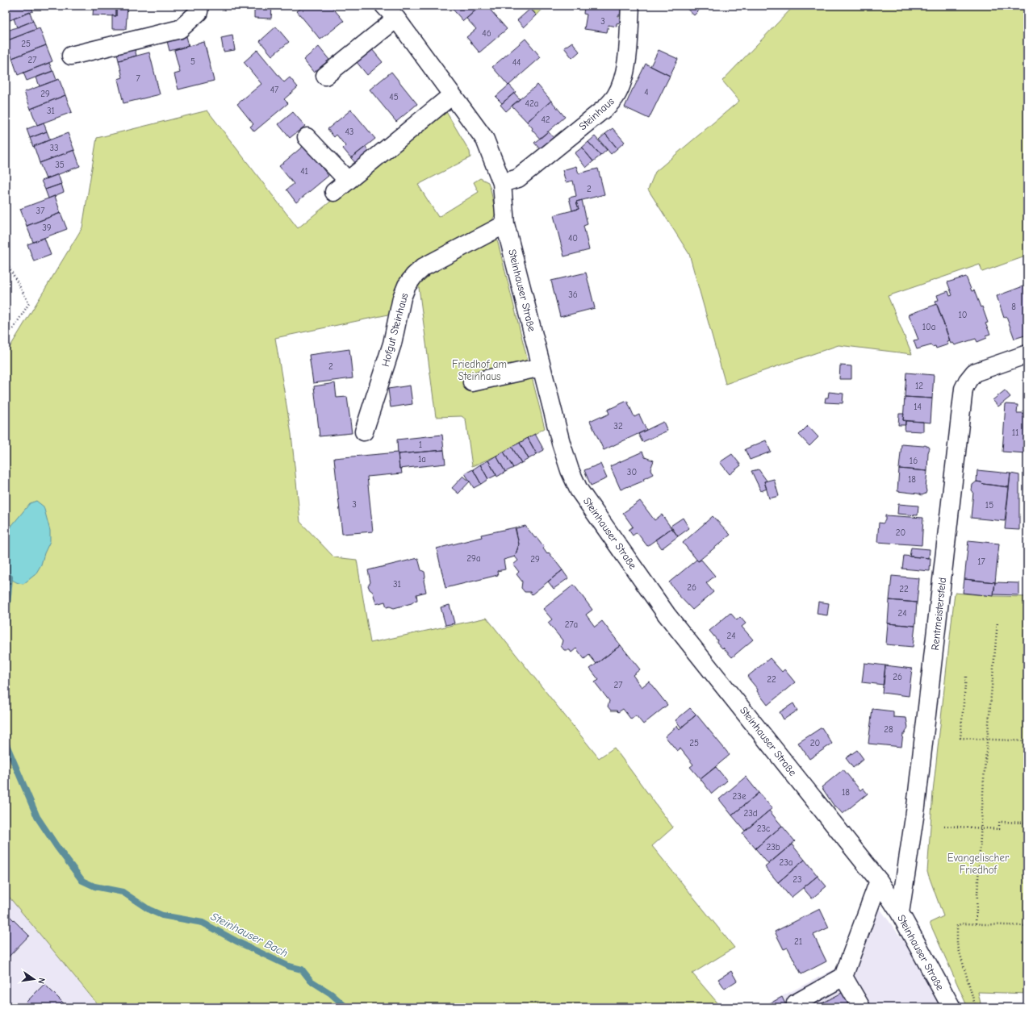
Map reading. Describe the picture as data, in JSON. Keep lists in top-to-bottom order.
{
  "streets": {
    "street": [
      "Steinhaus",
      "Steinhauser Straße",
      "Hofgut Steinhaus",
      "Rentmeistersfeld"
    ]
  },
  "crossings": [
    ["Steinhaus", "Steinhauser Straße"],
    ["Steinhauser Straße", "Hofgut Steinhaus"],
    ["Steinhauser Straße", "Rentmeistersfeld"]
  ],
  "water": ["Steinhauser Bach"],
  "parks": ["Friedhof am Steinhaus", "Evangelischer Friedhof"],
  "house_numbers": [
    "3",
    "46",
    "25",
    "27",
    "5",
    "44",
    "7",
    "47",
    "4",
    "29",
    "45",
    "42a",
    "31",
    "42",
    "43",
    "33",
    "35",
    "41",
    "2",
    "37",
    "39",
    "40",
    "36",
    "8",
    "10",
    "10a",
    "2",
    "12",
    "14",
    "32",
    "11",
    "1",
    "1a",
    "16",
    "30",
    "18",
    "3",
    "15",
    "20",
    "29a",
    "29",
    "17",
    "31",
    "26",
    "22",
    "24",
    "27a",
    "24",
    "26",
    "22",
    "27",
    "28",
    "25",
    "20",
    "18",
    "23e",
    "23d",
    "23c",
    "23b",
    "23a",
    "23",
    "21"
  ],
  "north": "right"
}
